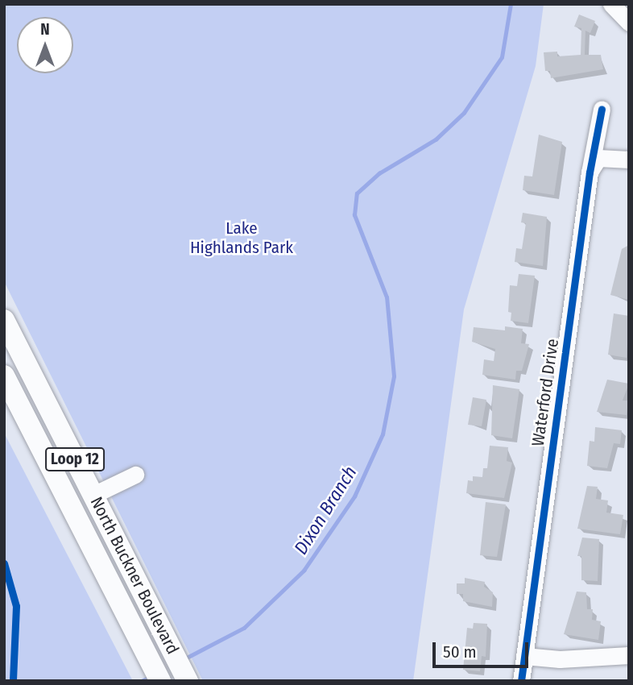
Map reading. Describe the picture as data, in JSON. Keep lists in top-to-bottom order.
{
  "streets": {
    "main road": ["Loop 12", "North Buckner Boulevard"],
    "street": ["Waterford Drive"]
  },
  "water": ["Dixon Branch"],
  "parks": ["Lake Highlands Park"],
  "scale_bar": "50 m",
  "north": "top"
}
